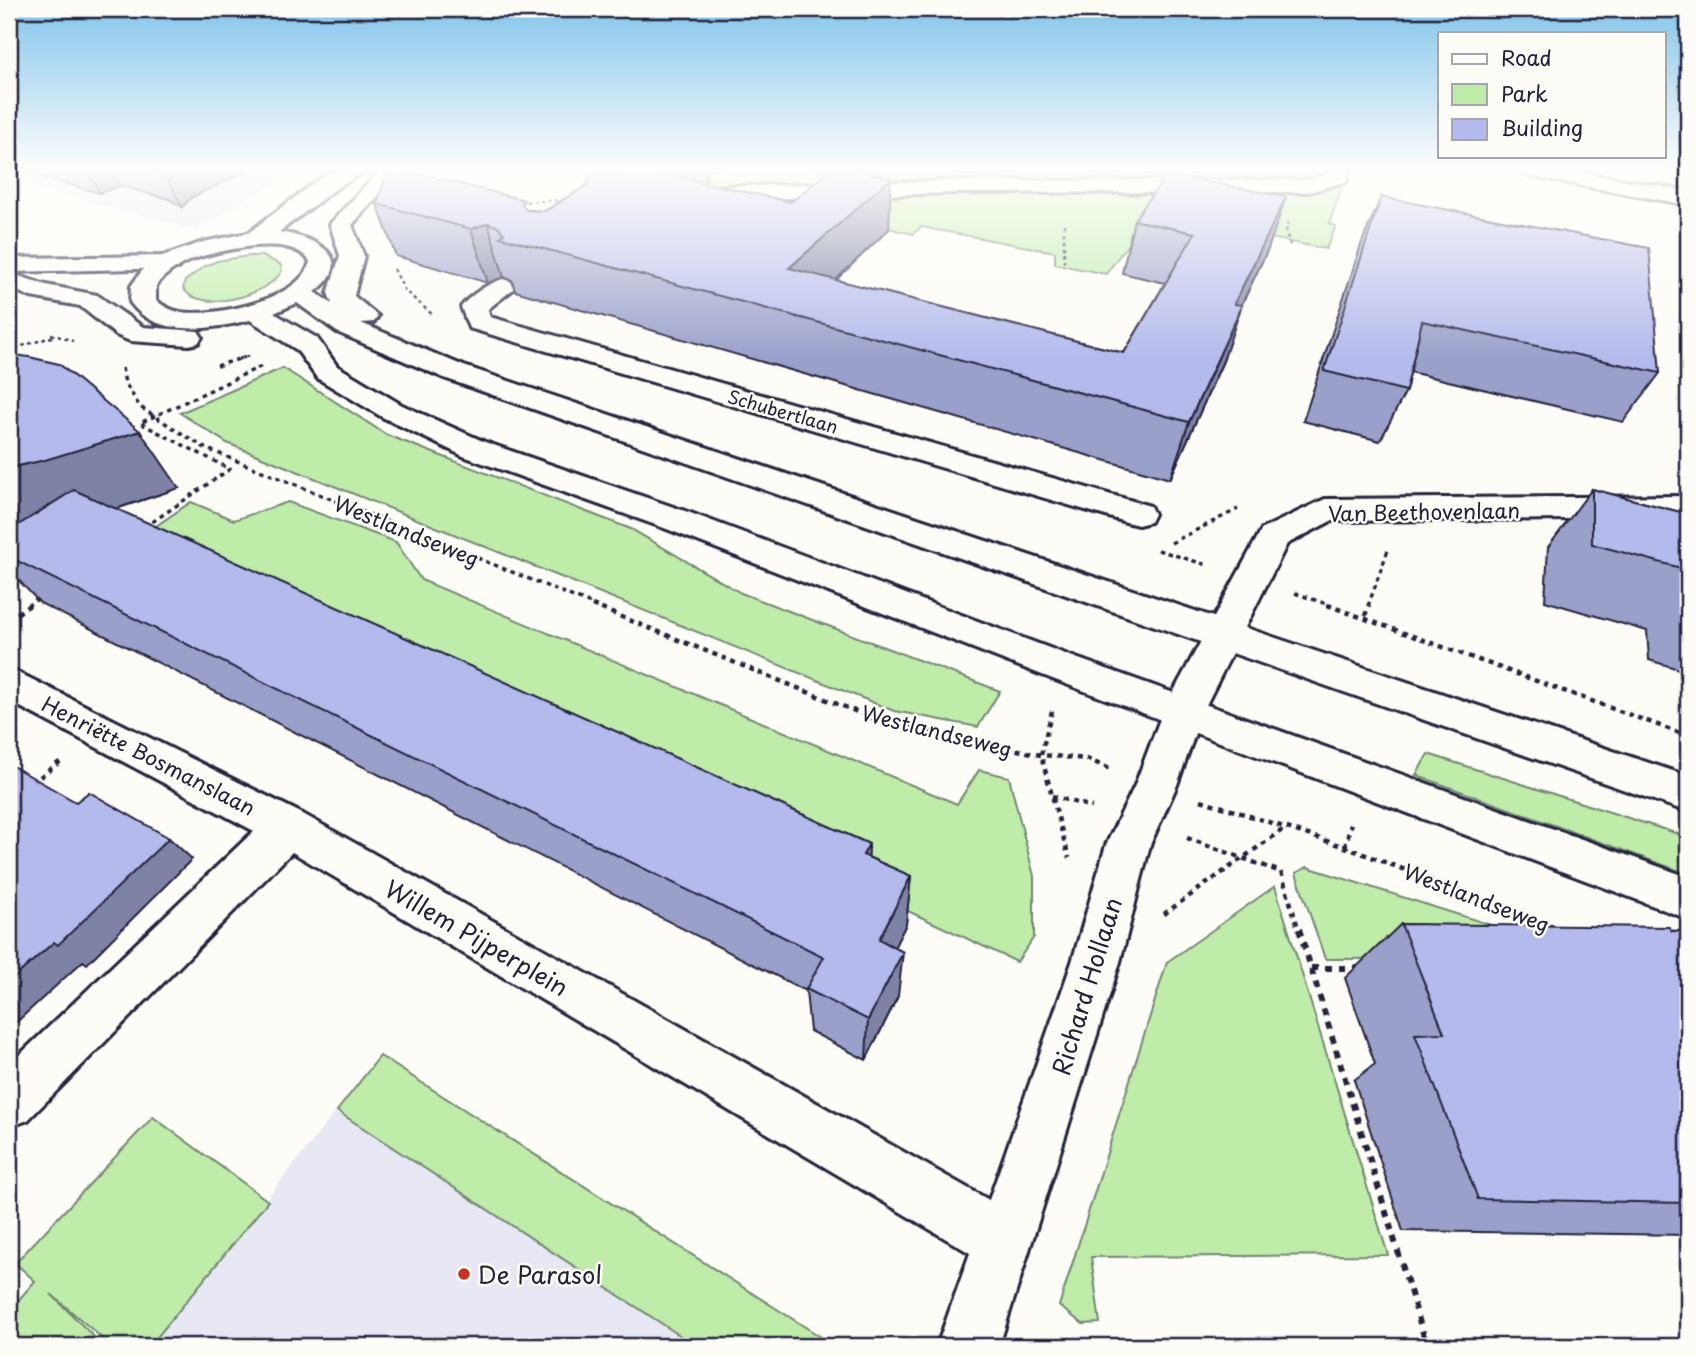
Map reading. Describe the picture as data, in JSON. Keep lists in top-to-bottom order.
{
  "streets": {
    "main road": [
      "Schubertlaan",
      "Van Beethovenlaan",
      "Henriëtte Bosmanslaan",
      "Willem Pijperplein",
      "Richard Hollaan"
    ],
    "path": ["Westlandseweg"]
  },
  "crossings": [
    ["Van Beethovenlaan", "Richard Hollaan"],
    ["Westlandseweg", "Richard Hollaan"],
    ["Henriëtte Bosmanslaan", "Willem Pijperplein"],
    ["Willem Pijperplein", "Richard Hollaan"]
  ],
  "places": ["De Parasol"],
  "legend": ["Road", "Park", "Building"]
}
